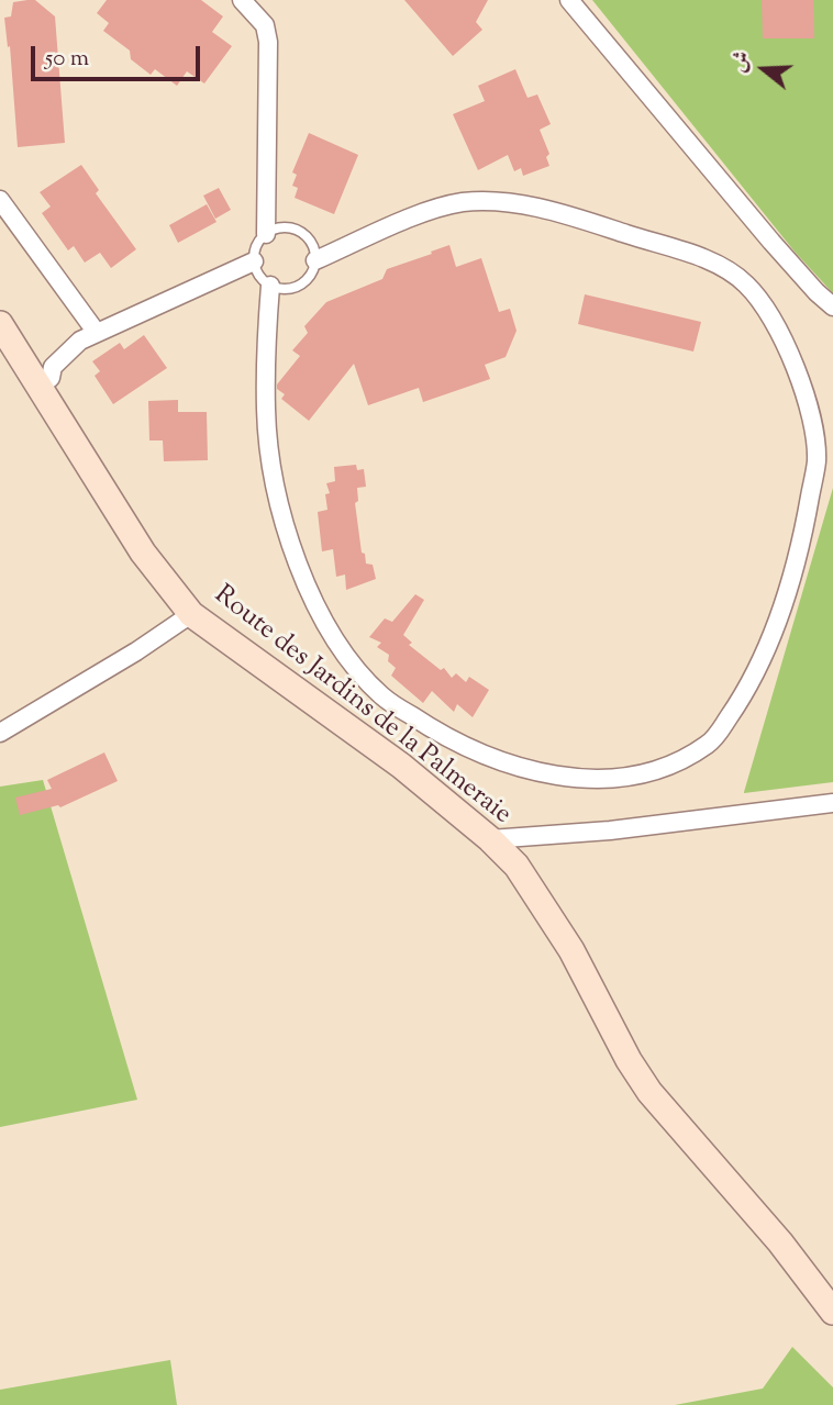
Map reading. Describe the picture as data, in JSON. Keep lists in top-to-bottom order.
{
  "streets": {
    "street": ["Route des Jardins de la Palmeraie"]
  },
  "scale_bar": "50 m",
  "north": "left"
}
